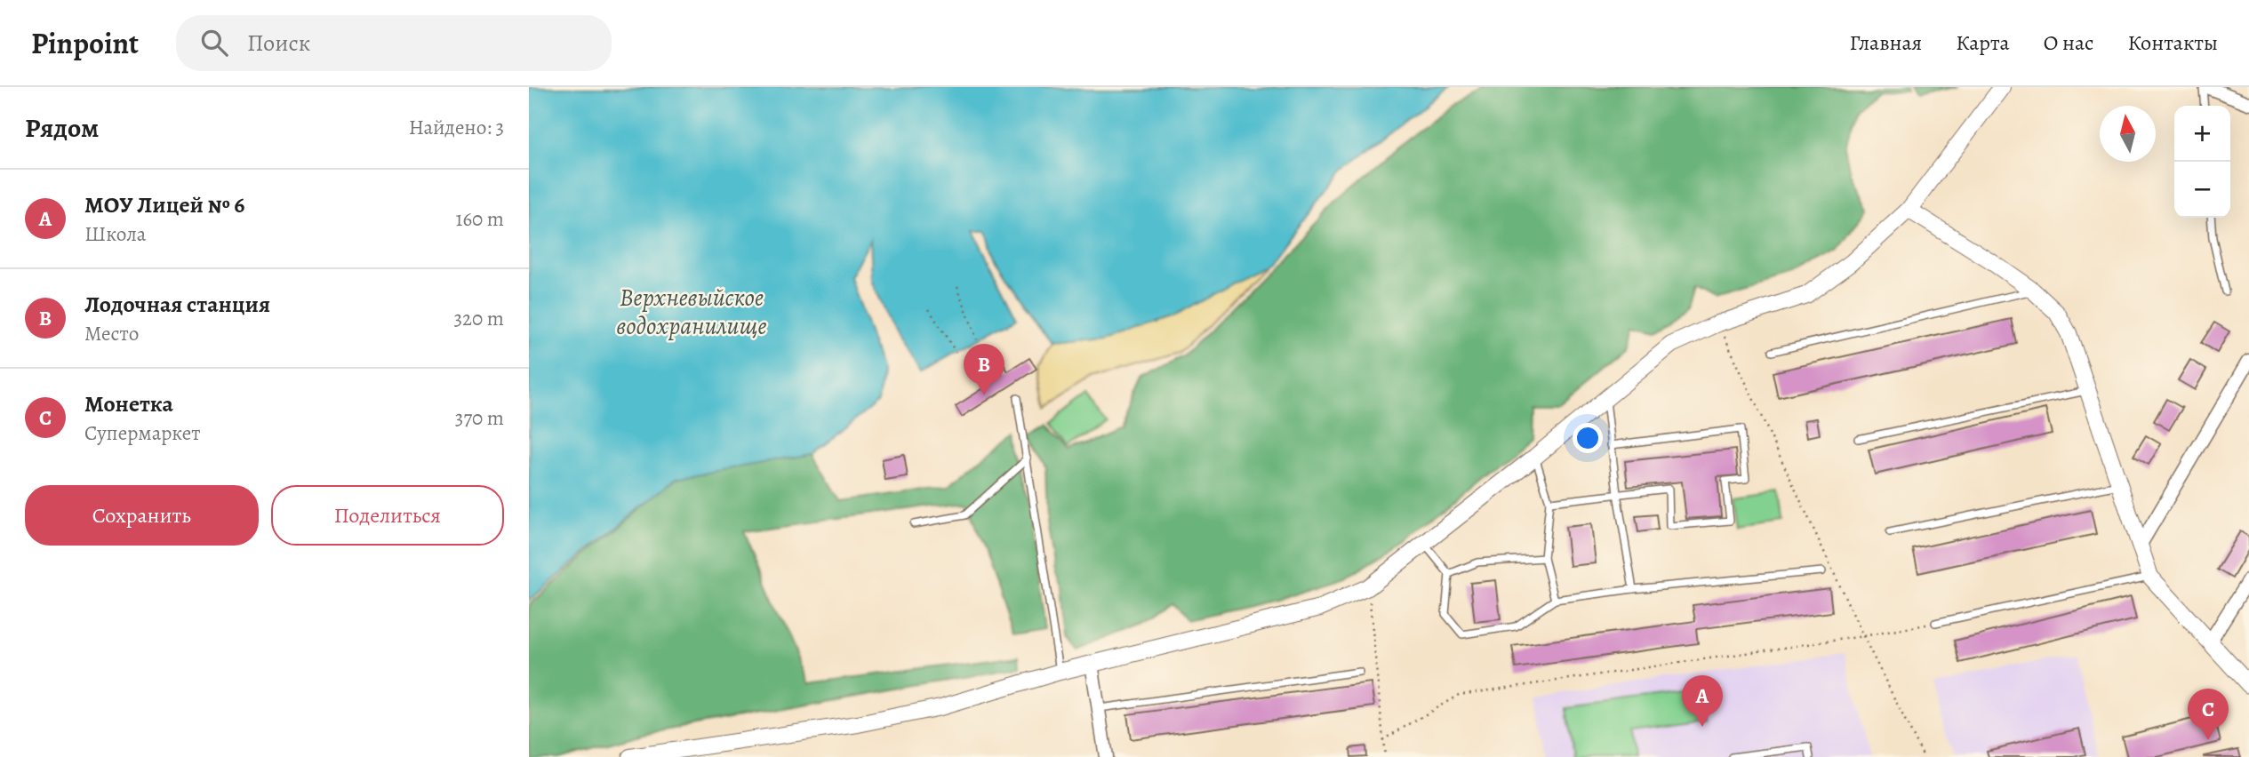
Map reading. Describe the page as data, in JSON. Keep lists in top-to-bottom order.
{
  "water": ["Верхневыйское водохранилище"],
  "north": "top",
  "page": {
    "header": "Pinpoint",
    "search": "Поиск",
    "nav": [
      "Главная",
      "Карта",
      "О нас",
      "Контакты"
    ],
    "heading": ["Рядом", "Найдено: 3"],
    "map_buttons": ["+", "−"],
    "list": [
      {
        "mark": "A",
        "name": "МОУ Лицей № 6",
        "note": "Школа",
        "value": "160 m"
      },
      {
        "mark": "B",
        "name": "Лодочная станция",
        "note": "Место",
        "value": "320 m"
      },
      {
        "mark": "C",
        "name": "Монетка",
        "note": "Супермаркет",
        "value": "370 m"
      }
    ],
    "pins": ["B", "A", "C"],
    "buttons": ["Сохранить", "Поделиться"]
  }
}
